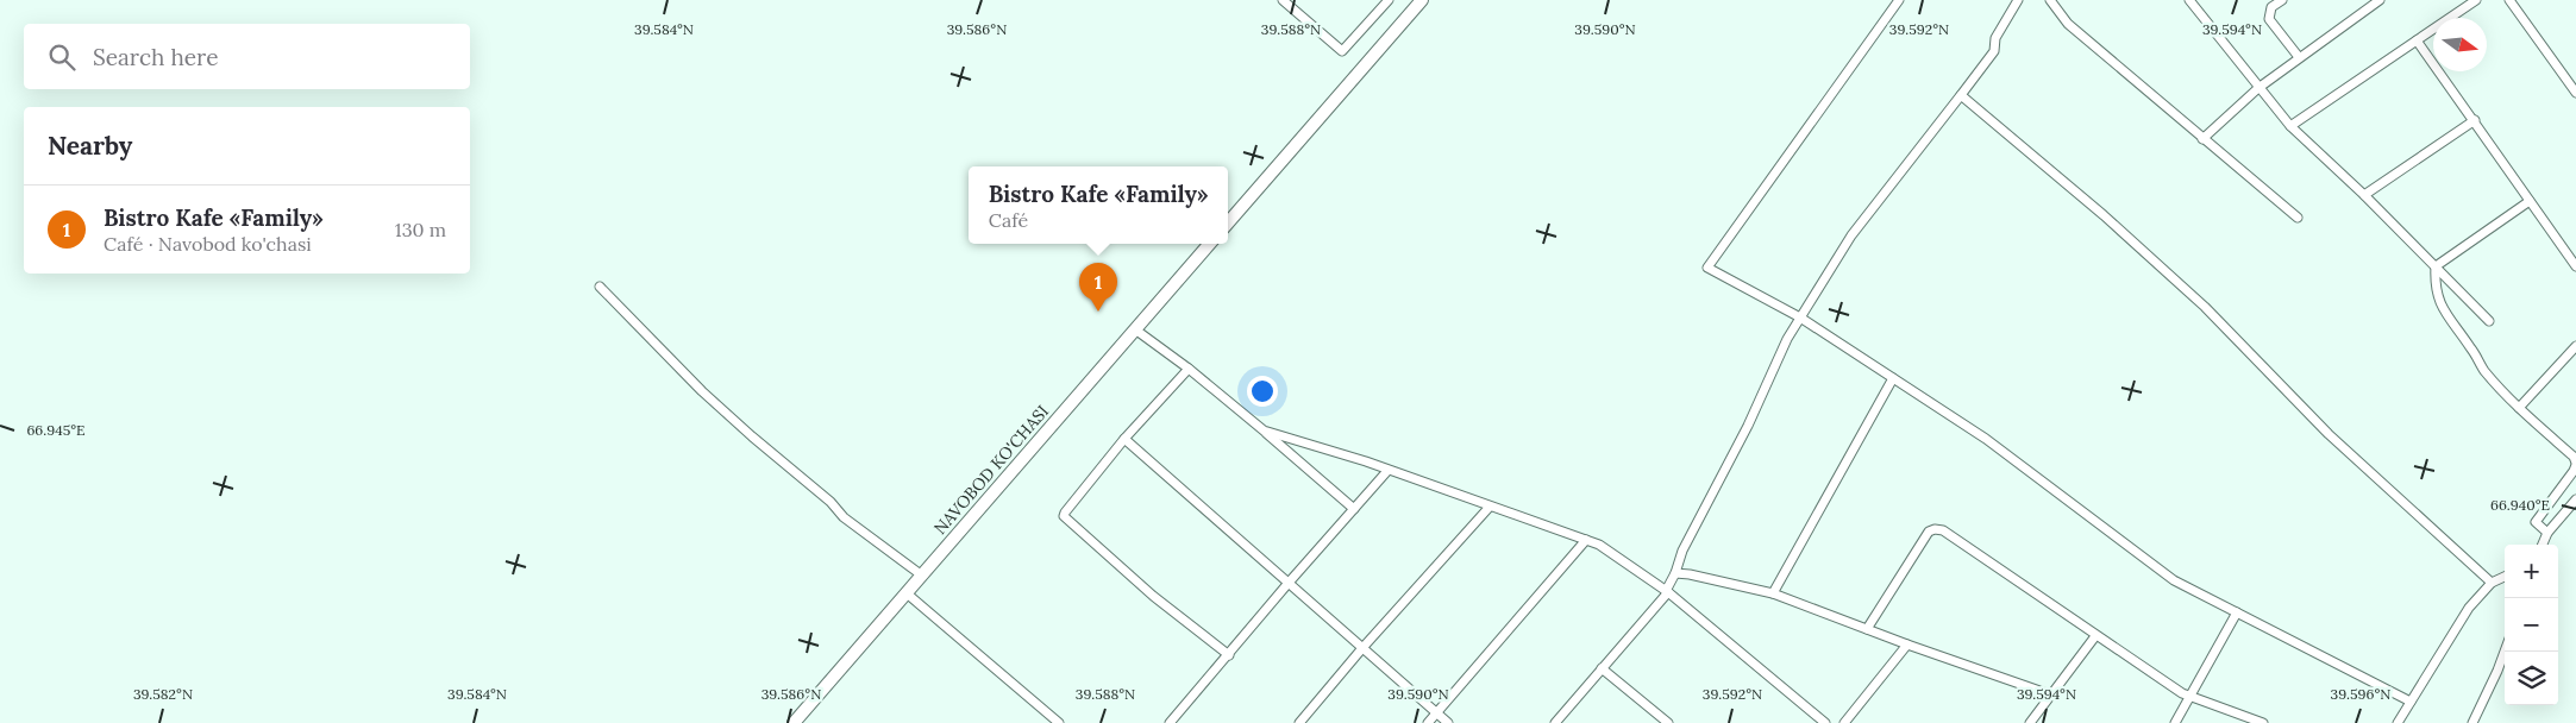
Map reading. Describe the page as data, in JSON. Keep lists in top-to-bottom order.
{
  "streets": {
    "street": ["NAVOBOD KO'CHASI"]
  },
  "north": "right",
  "page": {
    "search": "Search here",
    "heading": "Nearby",
    "popup": ["Bistro Kafe «Family»", "Café"],
    "list": [
      {
        "mark": "1",
        "name": "Bistro Kafe «Family»",
        "note": "Café · Navobod ko'chasi",
        "value": "130 m"
      }
    ],
    "pins": "1",
    "map_buttons": ["+", "−"]
  },
  "coordinates": [
    "39.584°N",
    "39.586°N",
    "39.588°N",
    "39.590°N",
    "39.592°N",
    "39.594°N",
    "66.945°E",
    "66.940°E",
    "39.582°N",
    "39.596°N"
  ]
}
